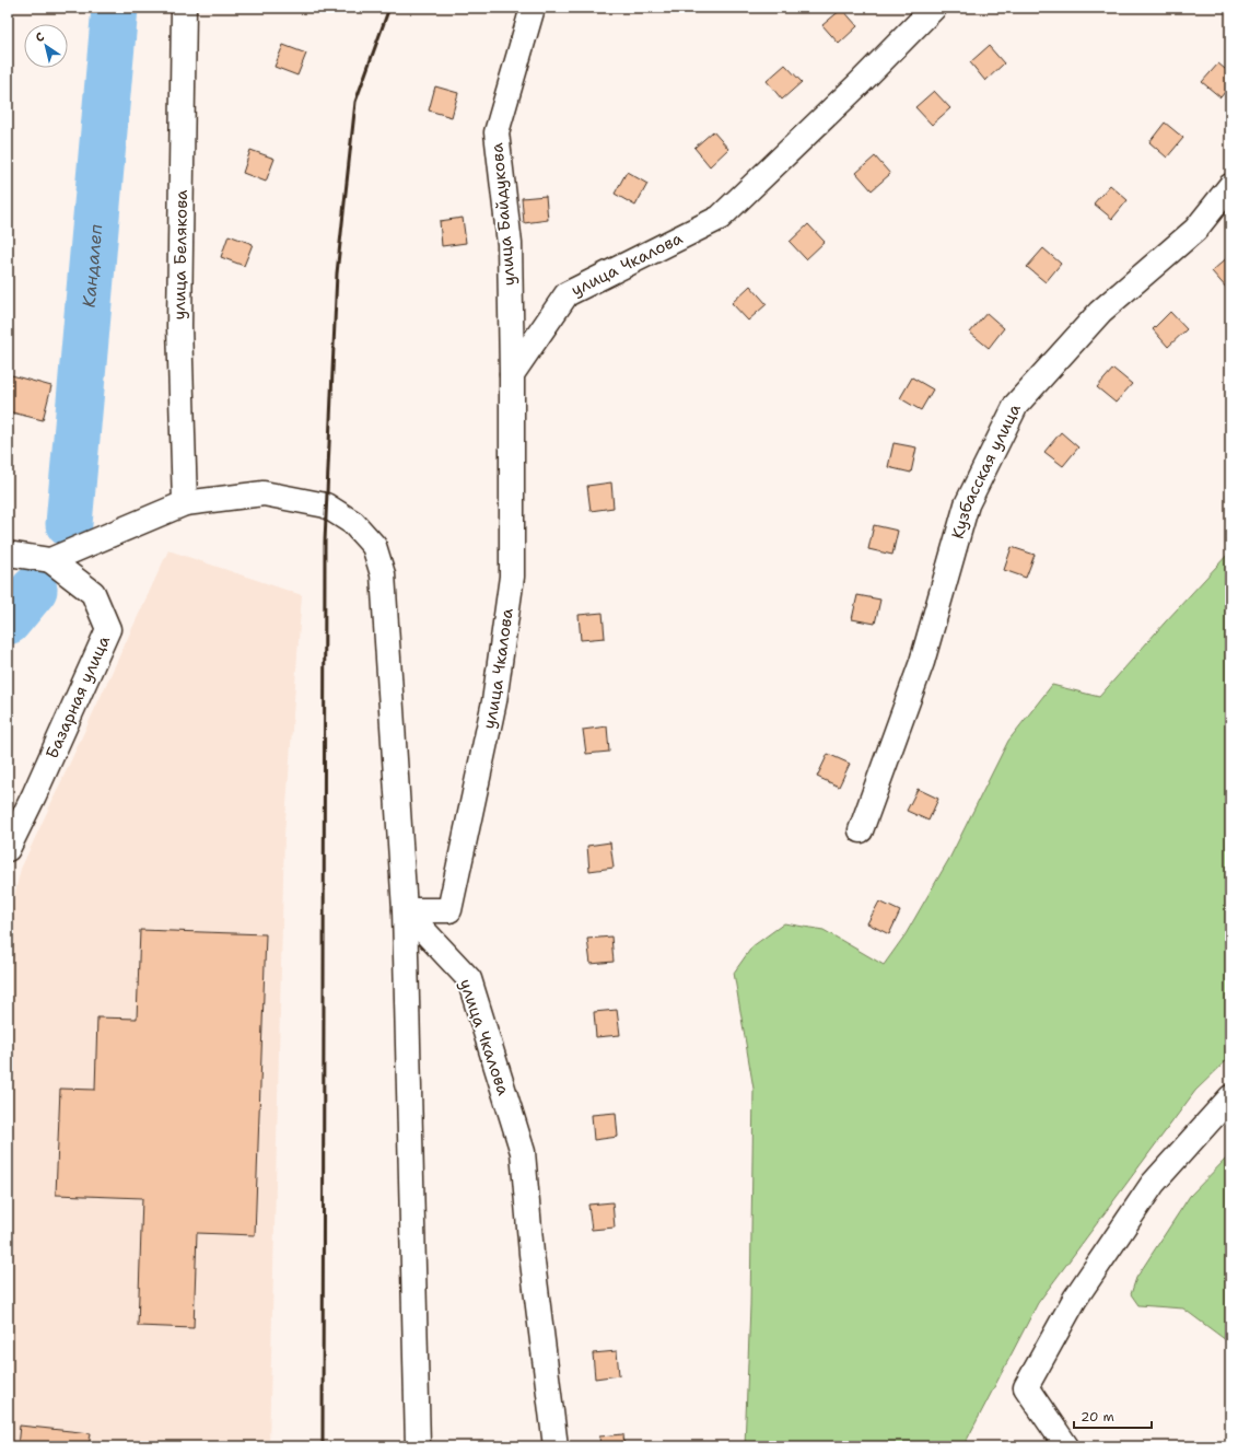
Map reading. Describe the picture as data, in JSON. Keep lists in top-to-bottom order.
{
  "streets": {
    "street": [
      "улица Байдукова",
      "улица Белякова",
      "улица Чкалова",
      "Кузбасская улица",
      "Базарная улица"
    ]
  },
  "crossings": [
    ["улица Байдукова", "улица Чкалова"]
  ],
  "water": ["Кандалеп"],
  "scale_bar": "20 m",
  "north": "top left"
}
